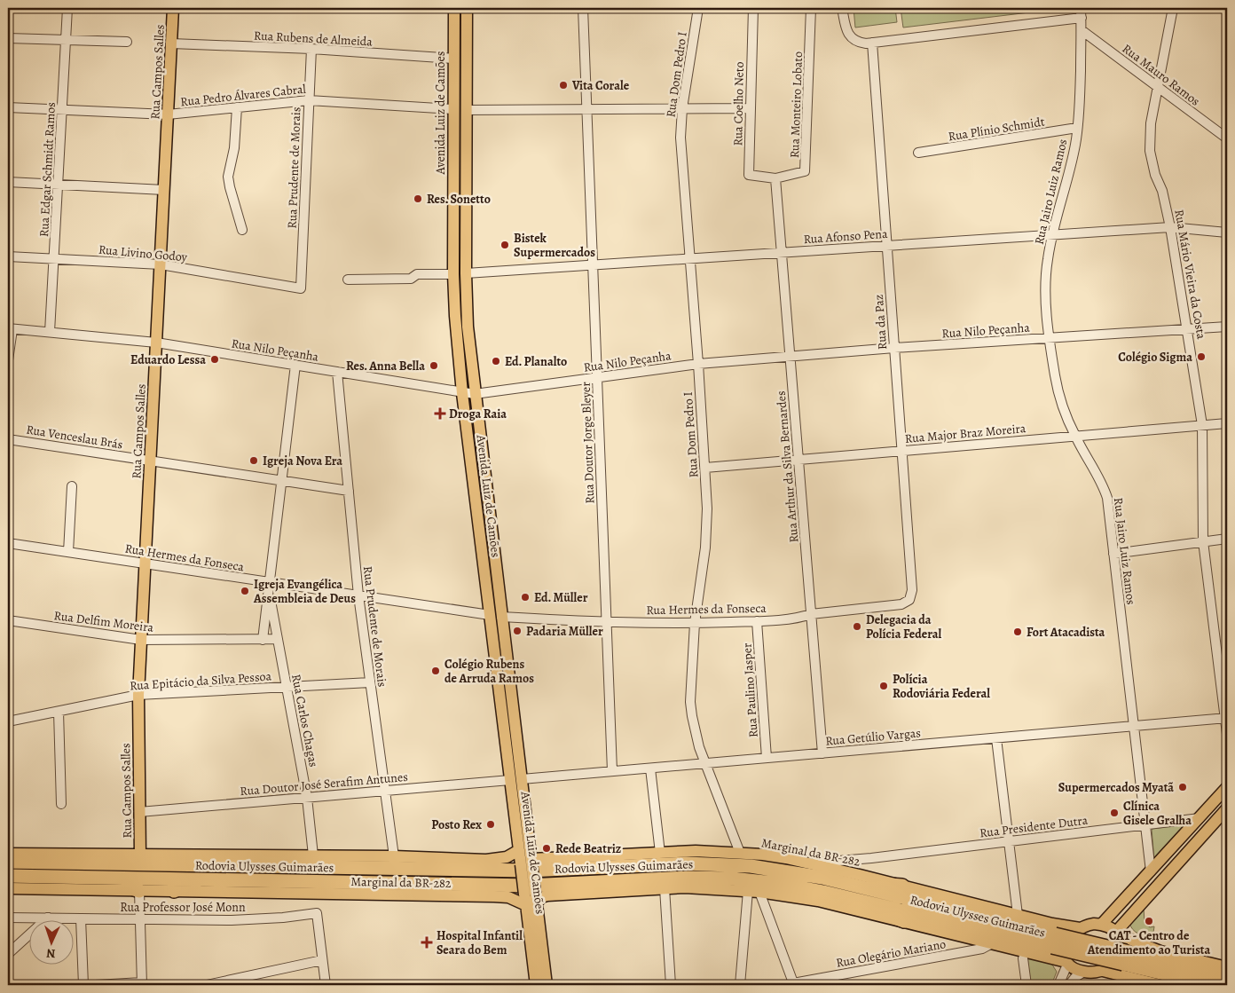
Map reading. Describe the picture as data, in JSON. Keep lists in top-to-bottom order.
{
  "streets": {
    "highway": ["Rodovia Ulysses Guimarães"],
    "main road": ["Rua Campos Salles", "Avenida Luiz de Camões", "Marginal da BR-282"],
    "street": [
      "Rua Rubens de Almeida",
      "Rua Dom Pedro I",
      "Rua Mauro Ramos",
      "Rua Pedro Álvares Cabral",
      "Rua Coelho Neto",
      "Rua Monteiro Lobato",
      "Rua Plínio Schmidt",
      "Rua Prudente de Morais",
      "Rua Edgar Schmidt Ramos",
      "Rua Jairo Luiz Ramos",
      "Rua Afonso Pena",
      "Rua Livino Godoy",
      "Rua Mário Vieira da Costa",
      "Rua da Paz",
      "Rua Nilo Peçanha",
      "Rua Major Braz Moreira",
      "Rua Venceslau Brás",
      "Rua Doutor Jorge Bleyer",
      "Rua Arthur da Silva Bernardes",
      "Rua Hermes da Fonseca",
      "Rua Delfim Moreira",
      "Rua Epitácio da Silva Pessoa",
      "Rua Paulino Jasper",
      "Rua Carlos Chagas",
      "Rua Getúlio Vargas",
      "Rua Doutor José Serafim Antunes",
      "Rua Presidente Dutra",
      "Rua Professor José Monn",
      "Rua Olegário Mariano"
    ]
  },
  "crossings": [
    ["Rua Rubens de Almeida", "Rua Campos Salles"],
    ["Rua Rubens de Almeida", "Avenida Luiz de Camões"],
    ["Rua Rubens de Almeida", "Rua Prudente de Morais"],
    ["Rua Campos Salles", "Rua Pedro Álvares Cabral"],
    ["Rua Campos Salles", "Rua Livino Godoy"],
    ["Rua Campos Salles", "Rua Nilo Peçanha"],
    ["Rua Campos Salles", "Rua Venceslau Brás"],
    ["Rua Campos Salles", "Rua Hermes da Fonseca"],
    ["Rua Campos Salles", "Rua Delfim Moreira"],
    ["Rua Campos Salles", "Rua Epitácio da Silva Pessoa"],
    ["Rua Campos Salles", "Rua Doutor José Serafim Antunes"],
    ["Rua Campos Salles", "Marginal da BR-282"],
    ["Rua Dom Pedro I", "Rua Afonso Pena"],
    ["Rua Dom Pedro I", "Rua Nilo Peçanha"],
    ["Rua Dom Pedro I", "Rua Major Braz Moreira"],
    ["Rua Dom Pedro I", "Rua Hermes da Fonseca"],
    ["Rua Dom Pedro I", "Rua Getúlio Vargas"],
    ["Rua Dom Pedro I", "Marginal da BR-282"],
    ["Rua Mauro Ramos", "Rua Jairo Luiz Ramos"],
    ["Rua Mauro Ramos", "Rua Mário Vieira da Costa"],
    ["Rua Pedro Álvares Cabral", "Avenida Luiz de Camões"],
    ["Rua Pedro Álvares Cabral", "Rua Prudente de Morais"],
    ["Rua Pedro Álvares Cabral", "Rua Edgar Schmidt Ramos"],
    ["Rua Coelho Neto", "Rua Monteiro Lobato"],
    ["Rua Coelho Neto", "Rua Arthur da Silva Bernardes"],
    ["Rua Monteiro Lobato", "Rua Arthur da Silva Bernardes"],
    ["Avenida Luiz de Camões", "Rua Afonso Pena"],
    ["Avenida Luiz de Camões", "Rua Nilo Peçanha"],
    ["Avenida Luiz de Camões", "Rua Hermes da Fonseca"],
    ["Avenida Luiz de Camões", "Rua Getúlio Vargas"],
    ["Avenida Luiz de Camões", "Rua Doutor José Serafim Antunes"],
    ["Avenida Luiz de Camões", "Marginal da BR-282"],
    ["Rua Plínio Schmidt", "Rua Jairo Luiz Ramos"],
    ["Rua Prudente de Morais", "Rua Livino Godoy"],
    ["Rua Prudente de Morais", "Rua Nilo Peçanha"],
    ["Rua Prudente de Morais", "Rua Venceslau Brás"],
    ["Rua Prudente de Morais", "Rua Hermes da Fonseca"],
    ["Rua Prudente de Morais", "Rua Epitácio da Silva Pessoa"],
    ["Rua Prudente de Morais", "Rua Doutor José Serafim Antunes"],
    ["Rua Prudente de Morais", "Marginal da BR-282"],
    ["Rua Edgar Schmidt Ramos", "Rua Livino Godoy"],
    ["Rua Edgar Schmidt Ramos", "Rua Nilo Peçanha"],
    ["Rua Jairo Luiz Ramos", "Rua Afonso Pena"],
    ["Rua Jairo Luiz Ramos", "Rua Nilo Peçanha"],
    ["Rua Jairo Luiz Ramos", "Rua Major Braz Moreira"],
    ["Rua Jairo Luiz Ramos", "Rua Getúlio Vargas"],
    ["Rua Jairo Luiz Ramos", "Rua Presidente Dutra"],
    ["Rua Afonso Pena", "Rua Mário Vieira da Costa"],
    ["Rua Afonso Pena", "Rua da Paz"],
    ["Rua Afonso Pena", "Rua Doutor Jorge Bleyer"],
    ["Rua Afonso Pena", "Rua Arthur da Silva Bernardes"],
    ["Rua Mário Vieira da Costa", "Rua Nilo Peçanha"],
    ["Rua Mário Vieira da Costa", "Rua Major Braz Moreira"],
    ["Rua Mário Vieira da Costa", "Rua Getúlio Vargas"],
    ["Rua da Paz", "Rua Nilo Peçanha"],
    ["Rua da Paz", "Rua Major Braz Moreira"],
    ["Rua da Paz", "Rua Hermes da Fonseca"],
    ["Rua Nilo Peçanha", "Rua Doutor Jorge Bleyer"],
    ["Rua Nilo Peçanha", "Rua Arthur da Silva Bernardes"],
    ["Rua Major Braz Moreira", "Rua Arthur da Silva Bernardes"],
    ["Rua Doutor Jorge Bleyer", "Rua Hermes da Fonseca"],
    ["Rua Doutor Jorge Bleyer", "Rua Getúlio Vargas"],
    ["Rua Arthur da Silva Bernardes", "Rua Hermes da Fonseca"],
    ["Rua Arthur da Silva Bernardes", "Rua Getúlio Vargas"],
    ["Rua Hermes da Fonseca", "Rua Paulino Jasper"],
    ["Rua Hermes da Fonseca", "Rua Carlos Chagas"],
    ["Rua Delfim Moreira", "Rua Carlos Chagas"],
    ["Rua Epitácio da Silva Pessoa", "Rua Carlos Chagas"],
    ["Rua Paulino Jasper", "Rua Getúlio Vargas"],
    ["Rua Carlos Chagas", "Rua Doutor José Serafim Antunes"],
    ["Rua Carlos Chagas", "Marginal da BR-282"],
    ["Rua Getúlio Vargas", "Rua Doutor José Serafim Antunes"],
    ["Rua Presidente Dutra", "Marginal da BR-282"]
  ],
  "places": {
    "other": [
      "Vita Corale",
      "Res. Sonetto",
      "Bistek Supermercados",
      "Colégio Sigma",
      "Eduardo Lessa",
      "Ed. Planalto",
      "Res. Anna Bella",
      "Igreja Nova Era",
      "Igreja Evangélica Assembleia de Deus",
      "Ed. Müller",
      "Delegacia da Polícia Federal",
      "Padaria Müller",
      "Fort Atacadista",
      "Colégio Rubens de Arruda Ramos",
      "Polícia Rodoviária Federal",
      "Supermercados Myatã",
      "Clínica Gisele Gralha",
      "Posto Rex",
      "Rede Beatriz",
      "CAT - Centro de Atendimento ao Turista"
    ],
    "health": ["Droga Raia", "Hospital Infantil Seara do Bem"]
  },
  "north": "bottom"
}
